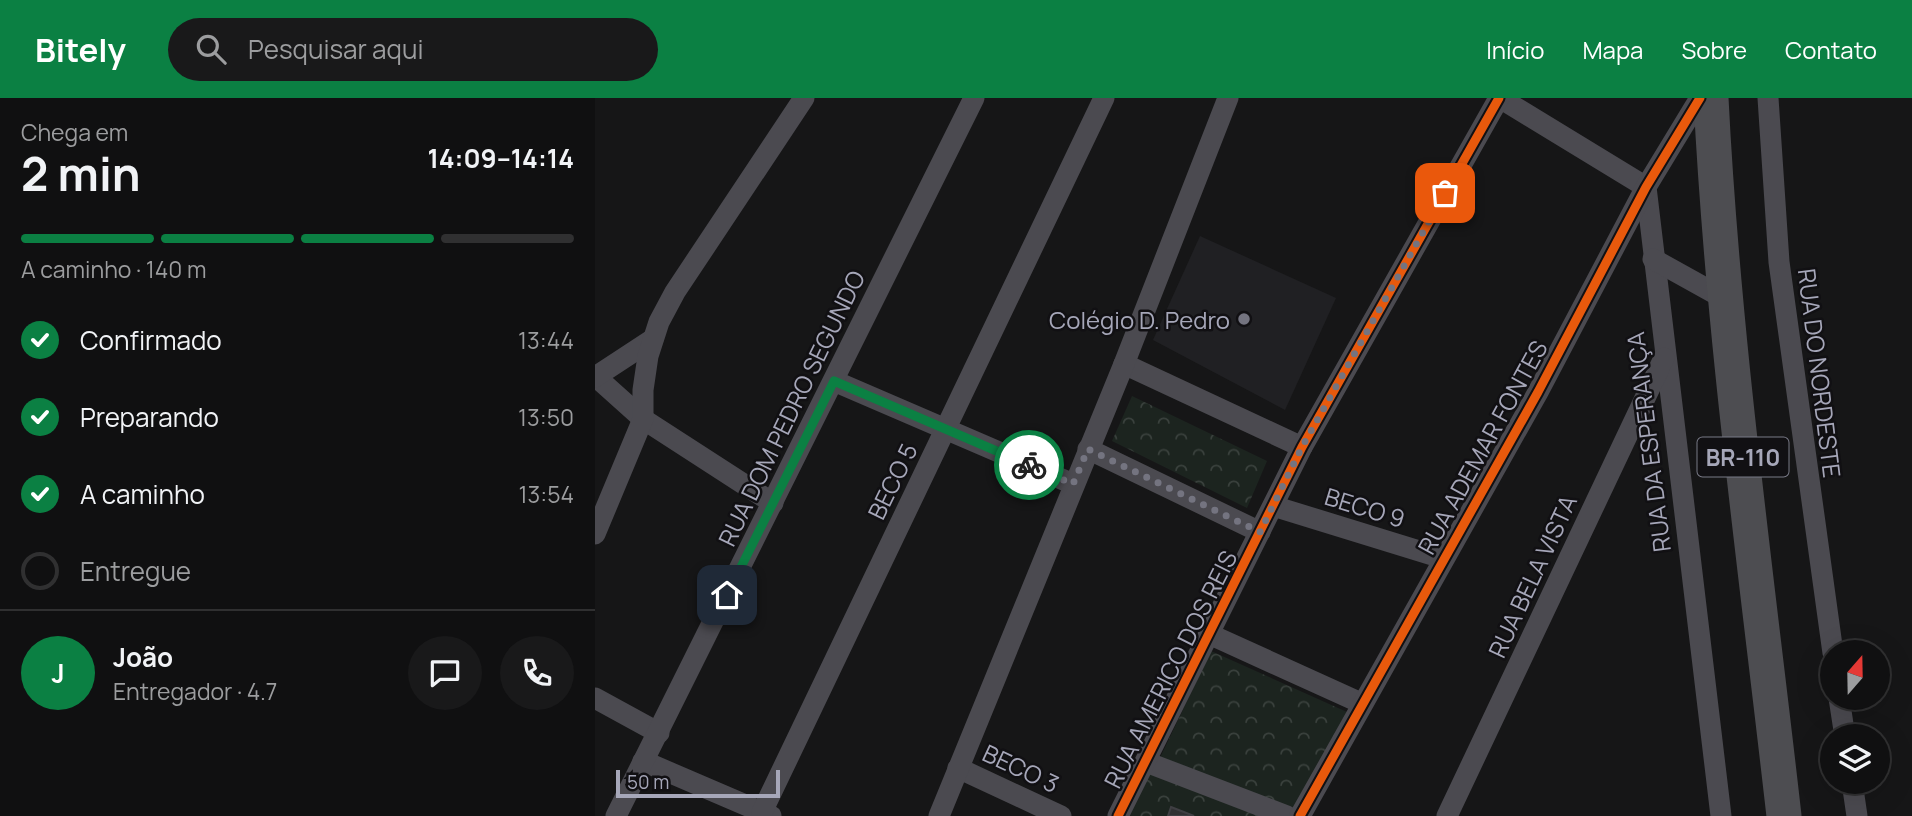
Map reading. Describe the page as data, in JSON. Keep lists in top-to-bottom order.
{
  "streets": {
    "main road": ["BR-110"],
    "street": [
      "RUA DO NORDESTE",
      "RUA DOM PEDRO SEGUNDO",
      "RUA DA ESPERANÇA",
      "RUA ADEMAR FONTES",
      "BECO 5",
      "BECO 9",
      "RUA BELA VISTA",
      "RUA AMERICO DOS REIS",
      "BECO 3"
    ]
  },
  "crossings": [
    ["RUA DA ESPERANÇA", "RUA ADEMAR FONTES"],
    ["RUA DA ESPERANÇA", "RUA BELA VISTA"],
    ["RUA ADEMAR FONTES", "BECO 9"],
    ["BECO 9", "RUA AMERICO DOS REIS"]
  ],
  "places": ["Colégio D. Pedro"],
  "scale_bar": "50 m",
  "north": "top",
  "page": {
    "header": "Bitely",
    "search": "Pesquisar aqui",
    "nav": [
      "Início",
      "Mapa",
      "Sobre",
      "Contato"
    ],
    "heading": ["2 min", "Chega em", "14:09–14:14"],
    "panel": ["João", "Entregador · 4.7"],
    "bar": "A caminho · 140 m",
    "list": [
      ["Confirmado", "13:44"],
      ["Preparando", "13:50"],
      ["A caminho", "13:54"],
      "Entregue"
    ],
    "round": "J",
    "scale": "50 m"
  }
}
